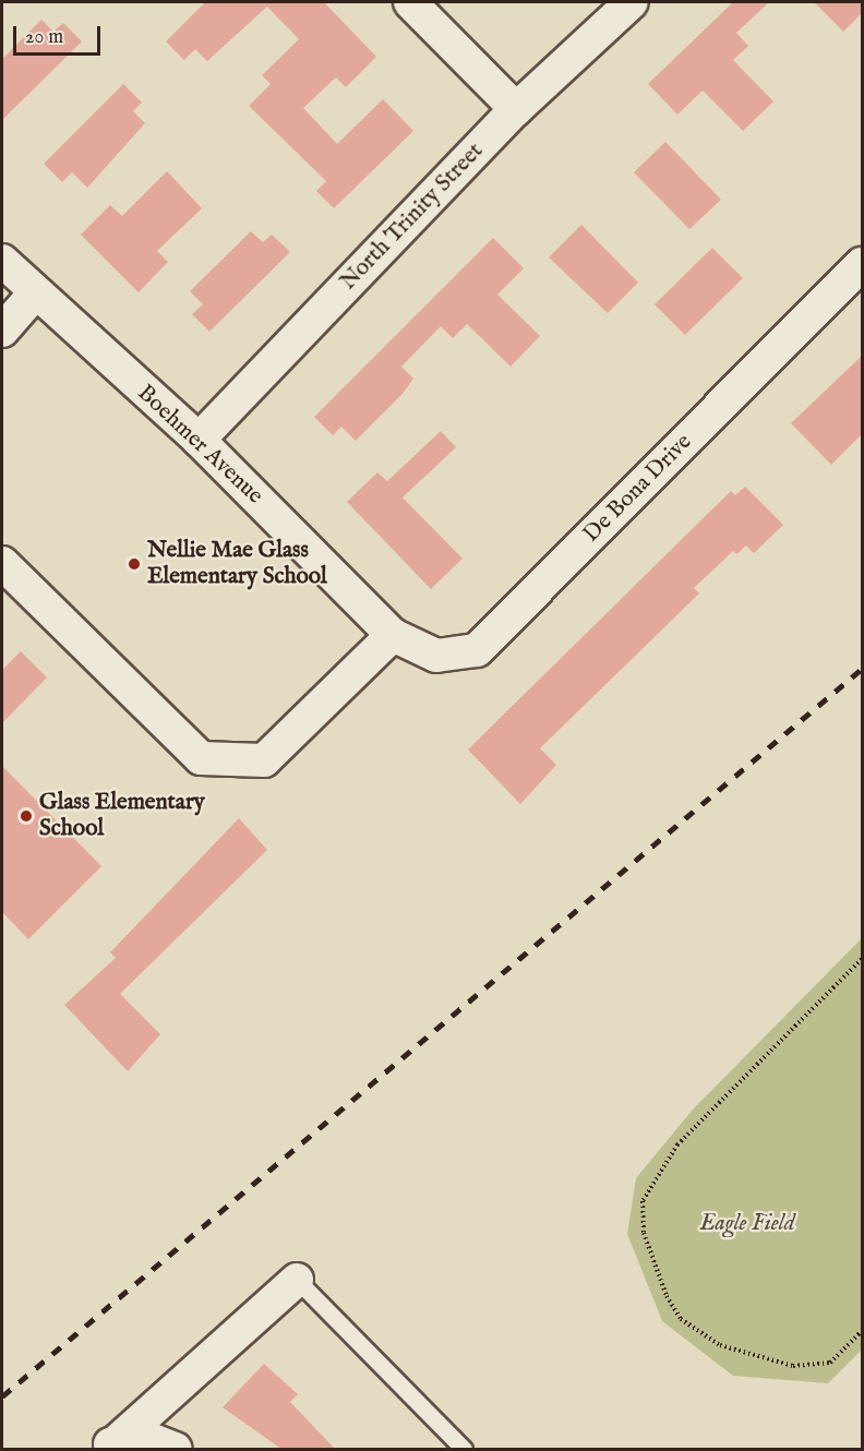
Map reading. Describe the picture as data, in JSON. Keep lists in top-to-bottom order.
{
  "streets": {
    "street": ["North Trinity Street", "Boehmer Avenue", "De Bona Drive"]
  },
  "crossings": [
    ["North Trinity Street", "Boehmer Avenue"],
    ["Boehmer Avenue", "De Bona Drive"]
  ],
  "parks": ["Eagle Field"],
  "places": ["Nellie Mae Glass Elementary School", "Glass Elementary School"],
  "scale_bar": "20 m"
}
